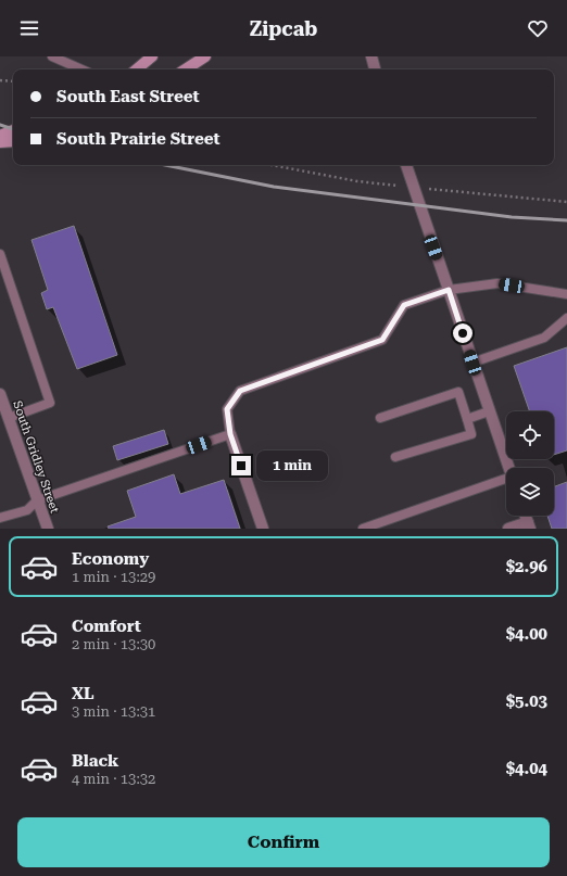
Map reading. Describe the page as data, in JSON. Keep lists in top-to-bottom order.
{
  "streets": {
    "street": ["South Gridley Street"]
  },
  "page": {
    "header": "Zipcab",
    "banner": ["South East Street", "South Prairie Street"],
    "bubble": "1 min",
    "list": [
      {
        "name": "Economy",
        "note": "1 min · 13:29",
        "value": "$2.96"
      },
      {
        "name": "Comfort",
        "note": "2 min · 13:30",
        "value": "$4.00"
      },
      {
        "name": "XL",
        "note": "3 min · 13:31",
        "value": "$5.03"
      },
      {
        "name": "Black",
        "note": "4 min · 13:32",
        "value": "$4.04"
      }
    ],
    "buttons": "Confirm"
  }
}
